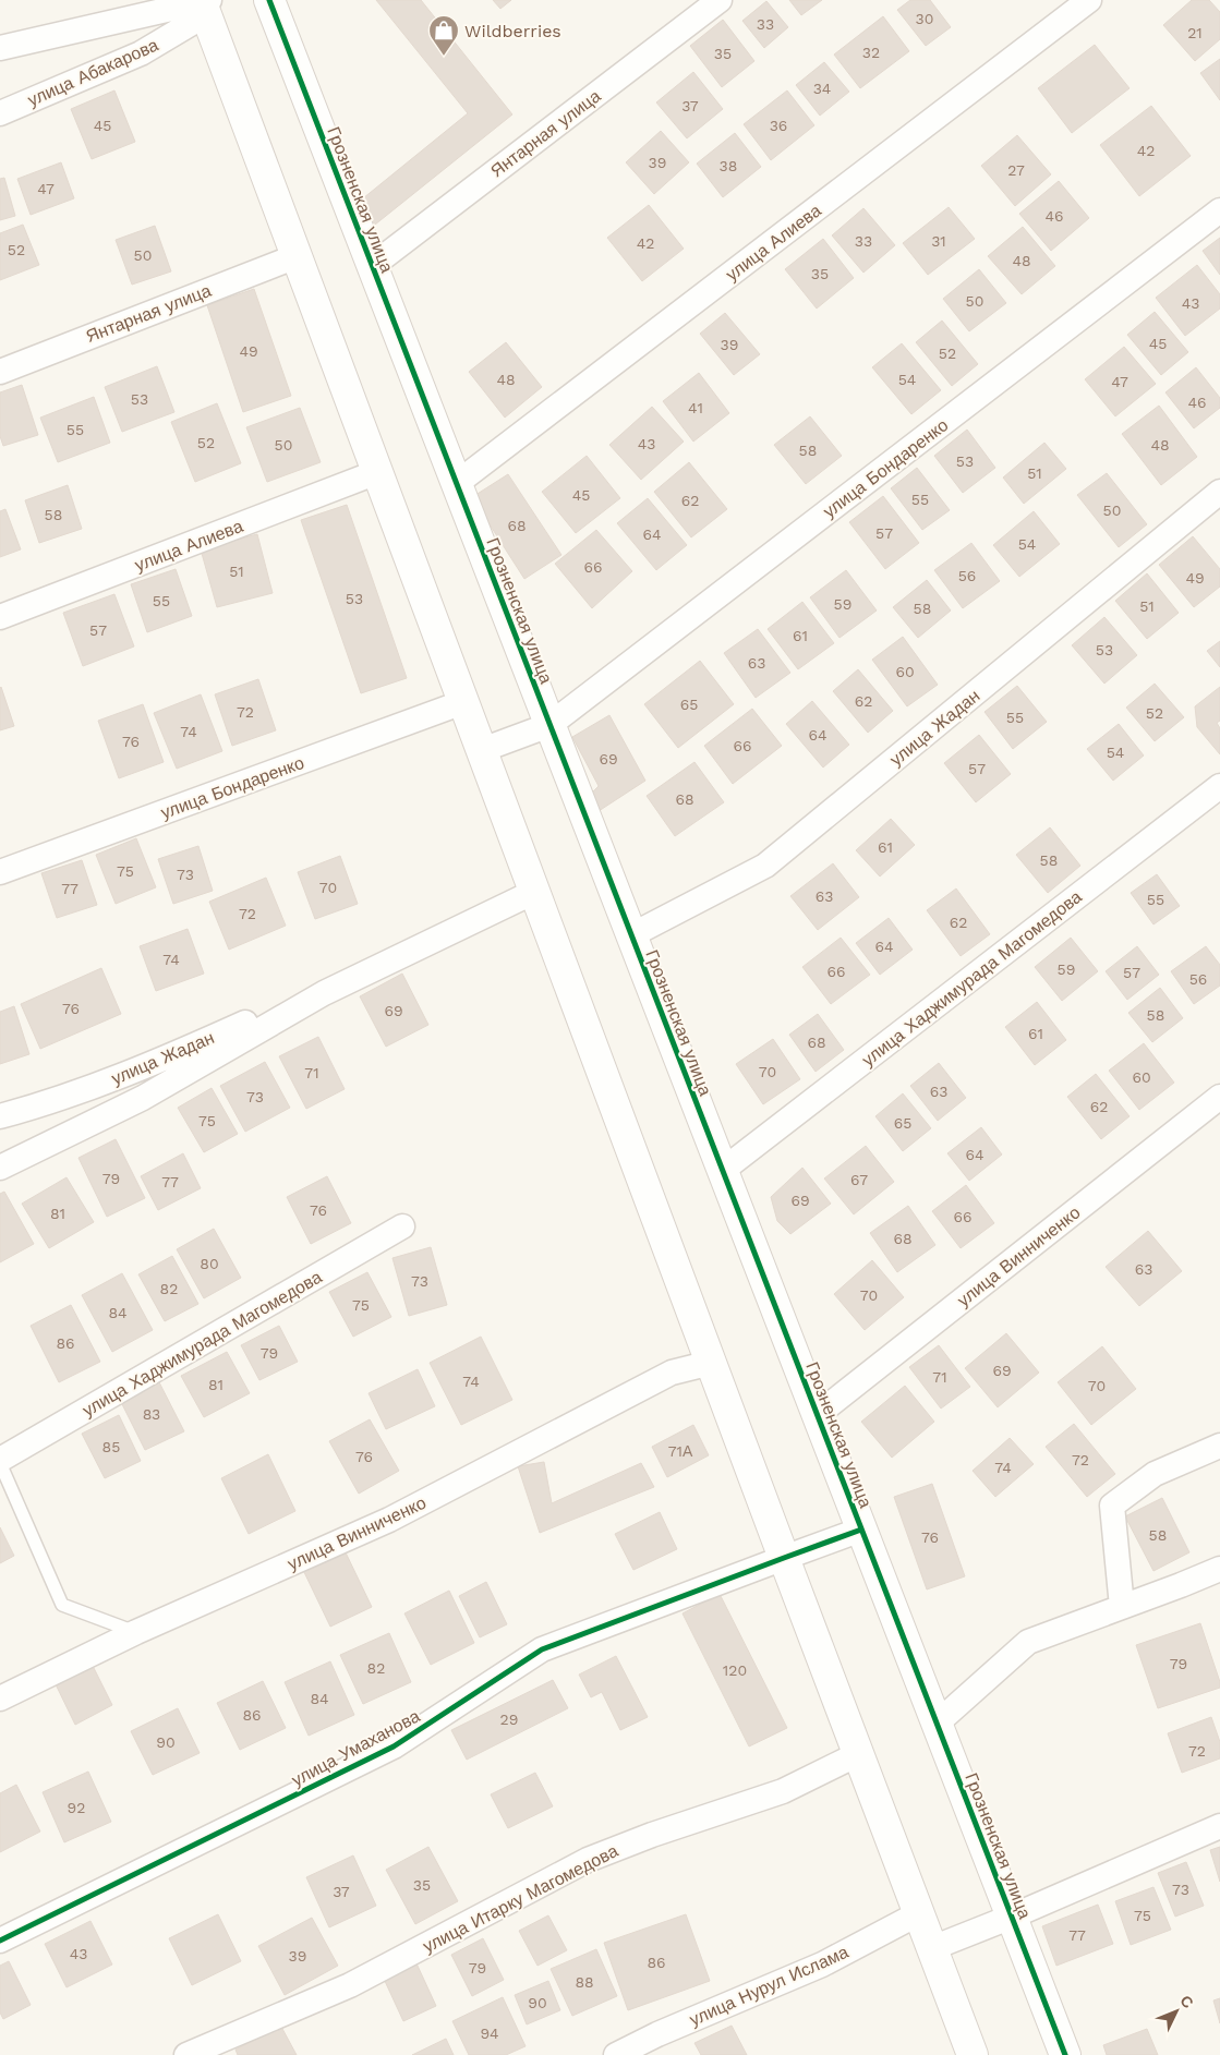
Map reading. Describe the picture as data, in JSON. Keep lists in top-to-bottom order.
{
  "streets": {
    "street": [
      "улица Абакарова",
      "Янтарная улица",
      "Грозненская улица",
      "улица Алиева",
      "улица Бондаренко",
      "улица Жадан",
      "улица Хаджимурада Магомедова",
      "улица Винниченко",
      "улица Умаханова",
      "улица Итарку Магомедова",
      "улица Нурул Ислама"
    ]
  },
  "crossings": [
    ["Янтарная улица", "Грозненская улица"],
    ["Грозненская улица", "улица Алиева"],
    ["Грозненская улица", "улица Бондаренко"],
    ["Грозненская улица", "улица Жадан"],
    ["Грозненская улица", "улица Хаджимурада Магомедова"],
    ["Грозненская улица", "улица Винниченко"],
    ["Грозненская улица", "улица Умаханова"]
  ],
  "places": {
    "shop": ["Wildberries"]
  },
  "house_numbers": [
    "30",
    "33",
    "21",
    "32",
    "35",
    "34",
    "37",
    "45",
    "36",
    "42",
    "39",
    "38",
    "27",
    "47",
    "46",
    "33",
    "31",
    "42",
    "52",
    "50",
    "48",
    "35",
    "50",
    "43",
    "45",
    "39",
    "49",
    "52",
    "48",
    "54",
    "47",
    "53",
    "46",
    "41",
    "55",
    "52",
    "43",
    "50",
    "48",
    "58",
    "53",
    "51",
    "45",
    "55",
    "62",
    "50",
    "58",
    "68",
    "57",
    "64",
    "54",
    "66",
    "51",
    "56",
    "49",
    "53",
    "55",
    "59",
    "51",
    "58",
    "57",
    "61",
    "53",
    "63",
    "60",
    "62",
    "65",
    "72",
    "52",
    "55",
    "74",
    "64",
    "76",
    "66",
    "54",
    "69",
    "57",
    "68",
    "61",
    "58",
    "75",
    "73",
    "70",
    "77",
    "63",
    "55",
    "72",
    "62",
    "64",
    "74",
    "59",
    "66",
    "57",
    "56",
    "76",
    "69",
    "58",
    "61",
    "68",
    "70",
    "71",
    "60",
    "63",
    "73",
    "62",
    "75",
    "65",
    "64",
    "79",
    "67",
    "77",
    "69",
    "76",
    "81",
    "66",
    "68",
    "80",
    "63",
    "73",
    "82",
    "70",
    "75",
    "84",
    "86",
    "79",
    "69",
    "71",
    "74",
    "81",
    "70",
    "83",
    "85",
    "71А",
    "76",
    "72",
    "74",
    "58",
    "76",
    "79",
    "82",
    "120",
    "84",
    "86",
    "29",
    "90",
    "72",
    "92",
    "35",
    "73",
    "37",
    "75",
    "77",
    "43",
    "39",
    "86",
    "79",
    "88",
    "90",
    "94"
  ],
  "north": "top right"
}
